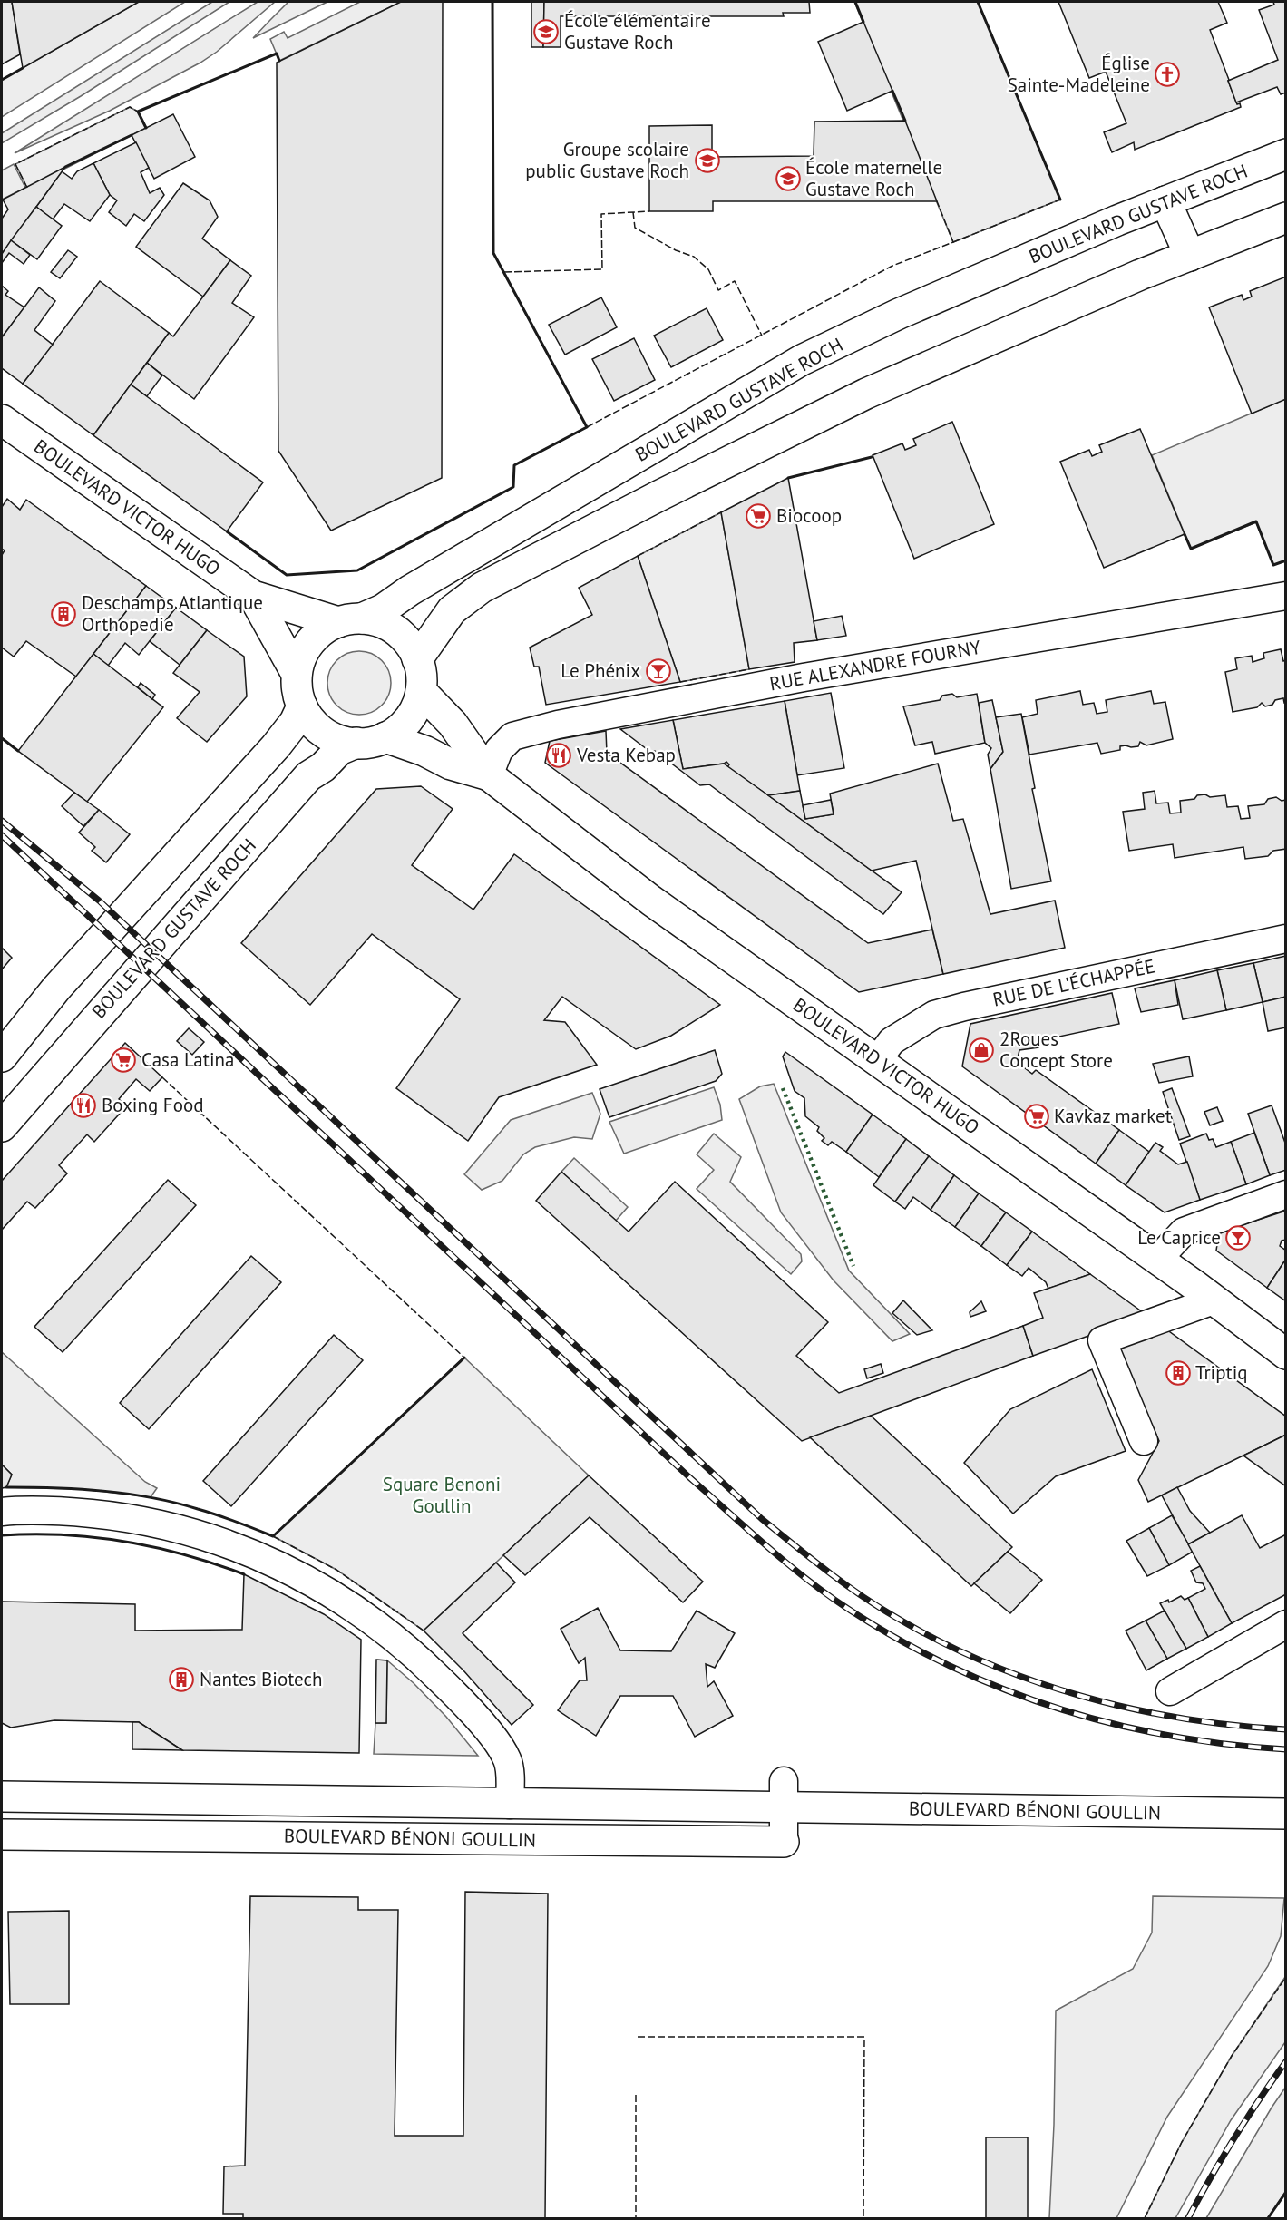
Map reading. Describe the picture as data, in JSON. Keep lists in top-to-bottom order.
{
  "streets": {
    "main road": ["BOULEVARD GUSTAVE ROCH", "BOULEVARD VICTOR HUGO", "BOULEVARD BÉNONI GOULLIN"],
    "street": ["RUE ALEXANDRE FOURNY", "RUE DE L'ÉCHAPPÉE"]
  },
  "crossings": [
    ["BOULEVARD GUSTAVE ROCH", "BOULEVARD VICTOR HUGO"],
    ["BOULEVARD VICTOR HUGO", "RUE ALEXANDRE FOURNY"],
    ["BOULEVARD VICTOR HUGO", "RUE DE L'ÉCHAPPÉE"]
  ],
  "parks": ["Square Benoni Goullin"],
  "places": {
    "school or university": ["École élémentaire Gustave Roch", "Groupe scolaire public Gustave Roch", "École maternelle Gustave Roch"],
    "church": ["Église Sainte-Madeleine"],
    "supermarket": ["Biocoop", "Casa Latina", "Kavkaz market"],
    "building": ["Deschamps Atlantique Orthopedie", "Triptiq", "Nantes Biotech"],
    "bar": ["Le Phénix", "Le Caprice"],
    "restaurant": ["Vesta Kebap", "Boxing Food"],
    "shop": ["2Roues Concept Store"]
  }
}
